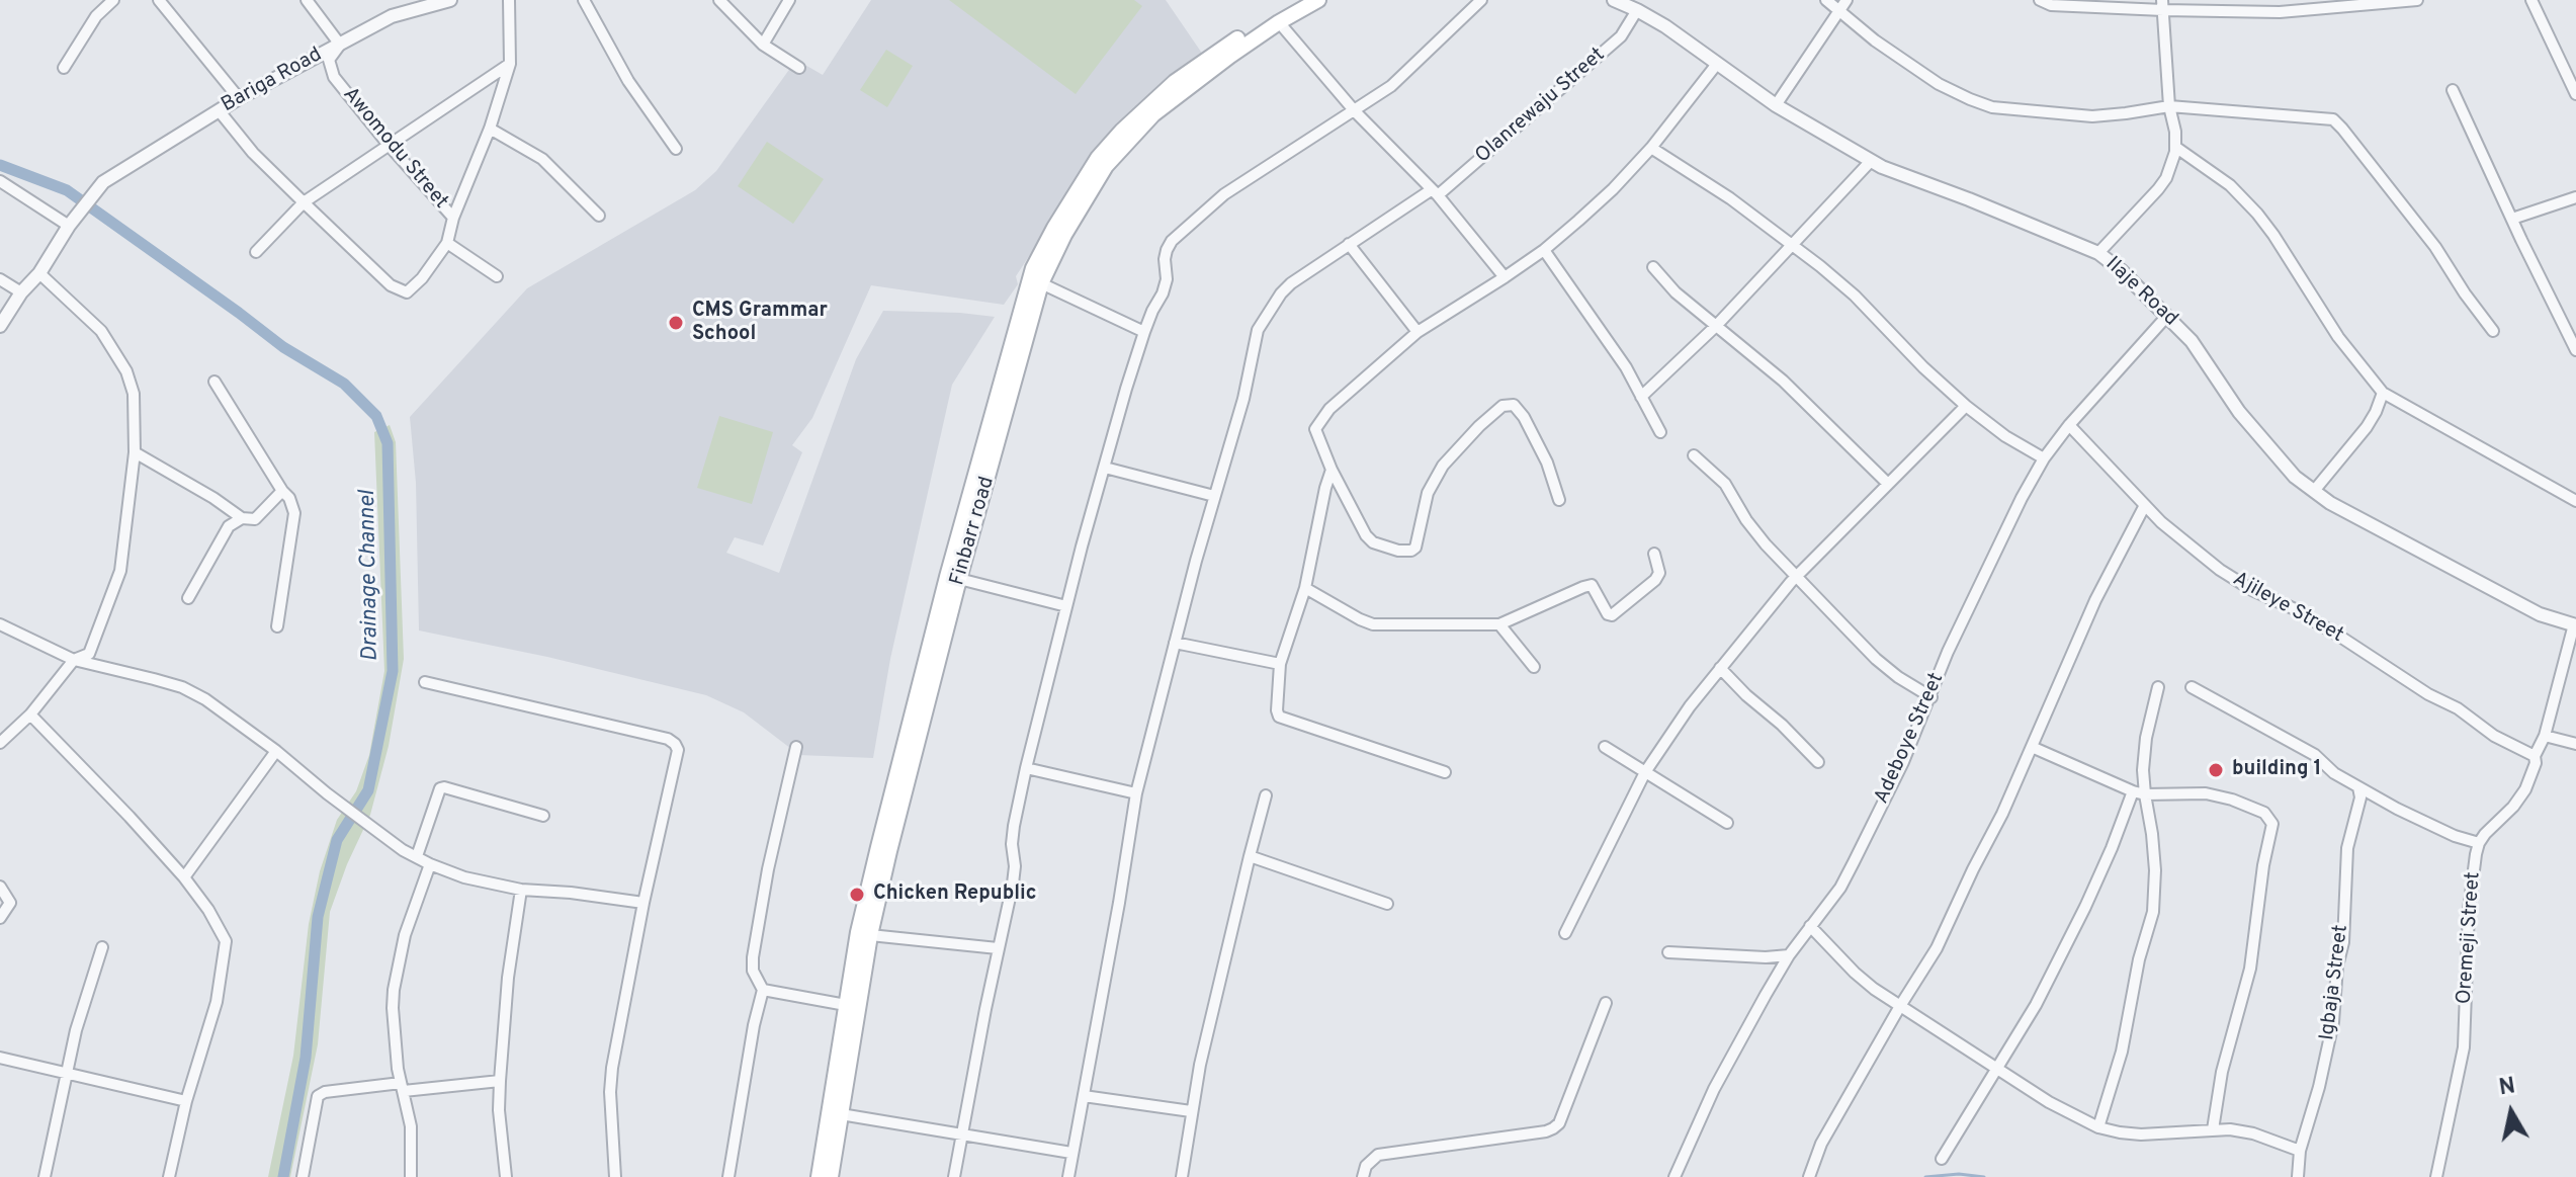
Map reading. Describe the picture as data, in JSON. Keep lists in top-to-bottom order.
{
  "streets": {
    "main road": ["Finbarr road"],
    "street": [
      "Bariga Road",
      "Olanrewaju Street",
      "Awomodu Street",
      "Ilaje Road",
      "Ajileye Street",
      "Adeboye Street",
      "Oremeji Street",
      "Igbaja Street"
    ]
  },
  "crossings": [
    ["Bariga Road", "Awomodu Street"],
    ["Olanrewaju Street", "Ilaje Road"],
    ["Ilaje Road", "Adeboye Street"],
    ["Ilaje Road", "Oremeji Street"],
    ["Ajileye Street", "Adeboye Street"],
    ["Ajileye Street", "Oremeji Street"]
  ],
  "water": ["Drainage Channel"],
  "places": ["CMS Grammar School", "building 1", "Chicken Republic"],
  "north": "top"
}
